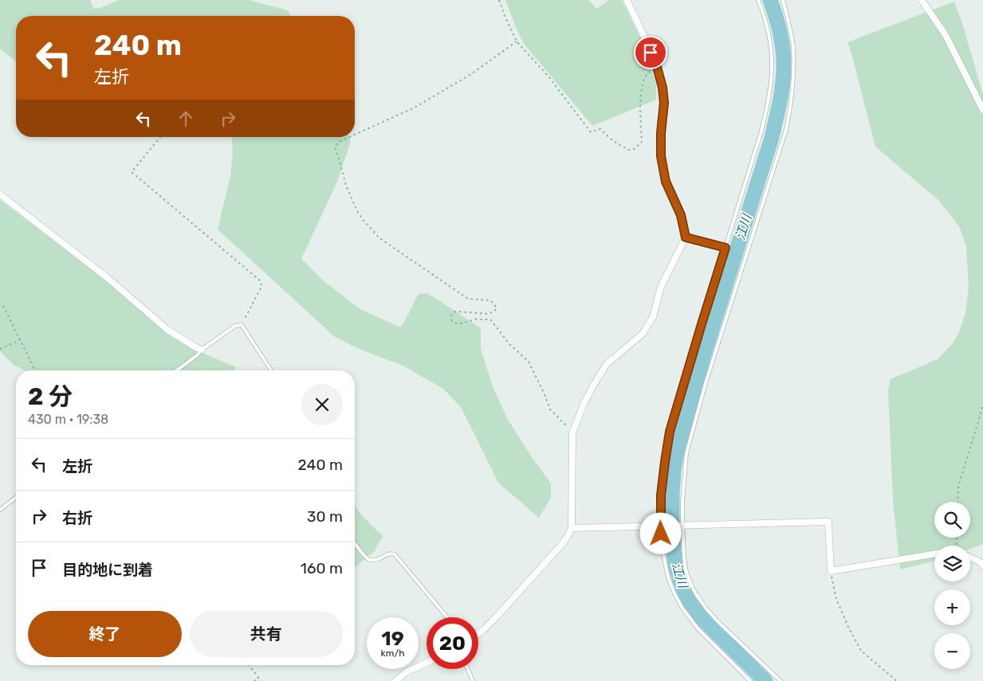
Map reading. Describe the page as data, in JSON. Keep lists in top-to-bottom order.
{
  "water": ["江川"],
  "page": {
    "turn": ["240 m", "左折"],
    "heading": ["2 分", "430 m · 19:38"],
    "list": [
      {
        "name": "左折",
        "value": "240 m"
      },
      {
        "name": "右折",
        "value": "30 m"
      },
      {
        "name": "目的地に到着",
        "value": "160 m"
      }
    ],
    "map_buttons": ["+", "−"],
    "buttons": ["終了", "共有"],
    "speed": "19 km/h",
    "limit": "20"
  }
}
